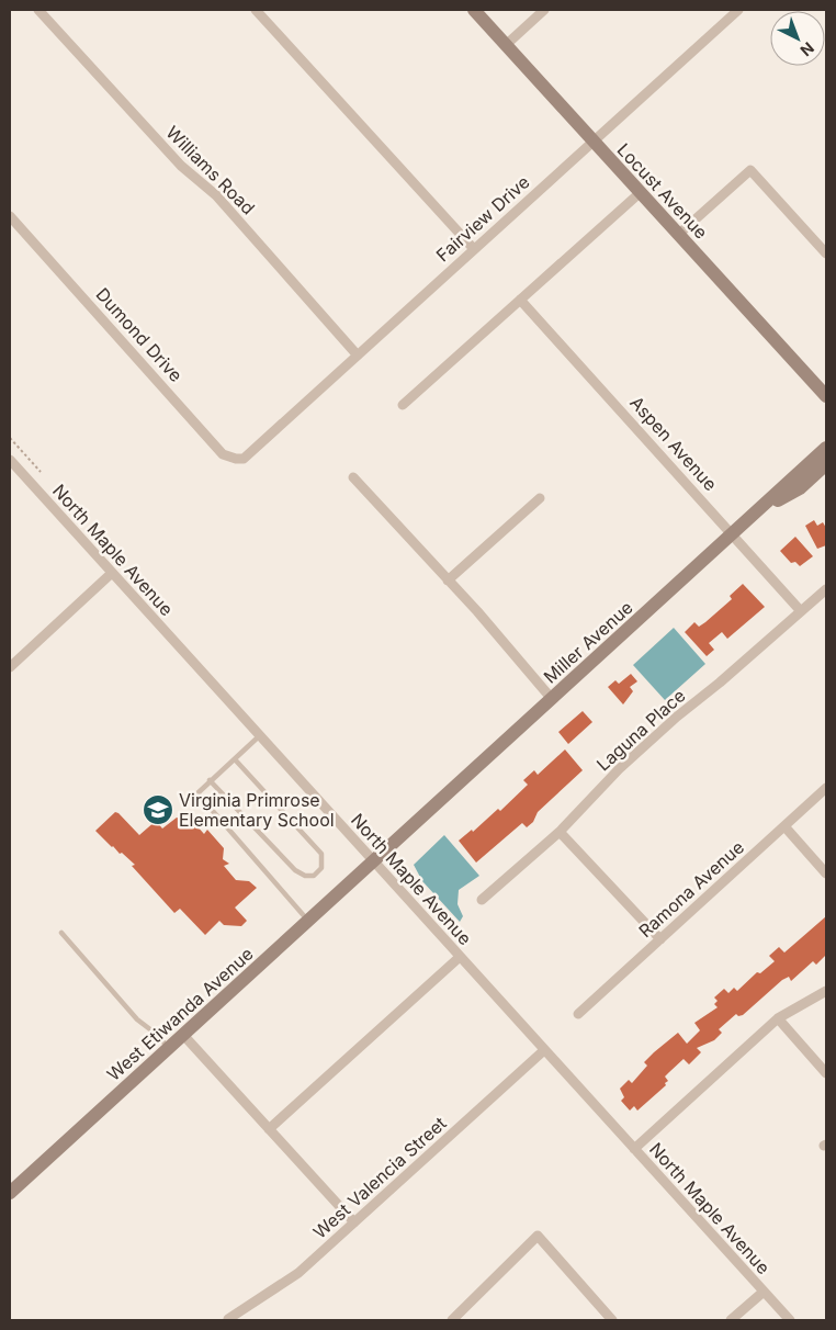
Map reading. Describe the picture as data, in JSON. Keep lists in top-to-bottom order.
{
  "streets": {
    "street": [
      "Williams Road",
      "Locust Avenue",
      "Fairview Drive",
      "Dumond Drive",
      "Aspen Avenue",
      "North Maple Avenue",
      "Miller Avenue",
      "Laguna Place",
      "Ramona Avenue",
      "West Etiwanda Avenue",
      "West Valencia Street"
    ]
  },
  "crossings": [
    ["Williams Road", "Fairview Drive"],
    ["Locust Avenue", "Fairview Drive"],
    ["Fairview Drive", "Dumond Drive"],
    ["Aspen Avenue", "Miller Avenue"],
    ["Aspen Avenue", "Laguna Place"],
    ["North Maple Avenue", "Miller Avenue"],
    ["North Maple Avenue", "West Etiwanda Avenue"],
    ["North Maple Avenue", "West Valencia Street"],
    ["Miller Avenue", "West Etiwanda Avenue"]
  ],
  "places": {
    "school or university": ["Virginia Primrose Elementary School"]
  },
  "north": "bottom right"
}
